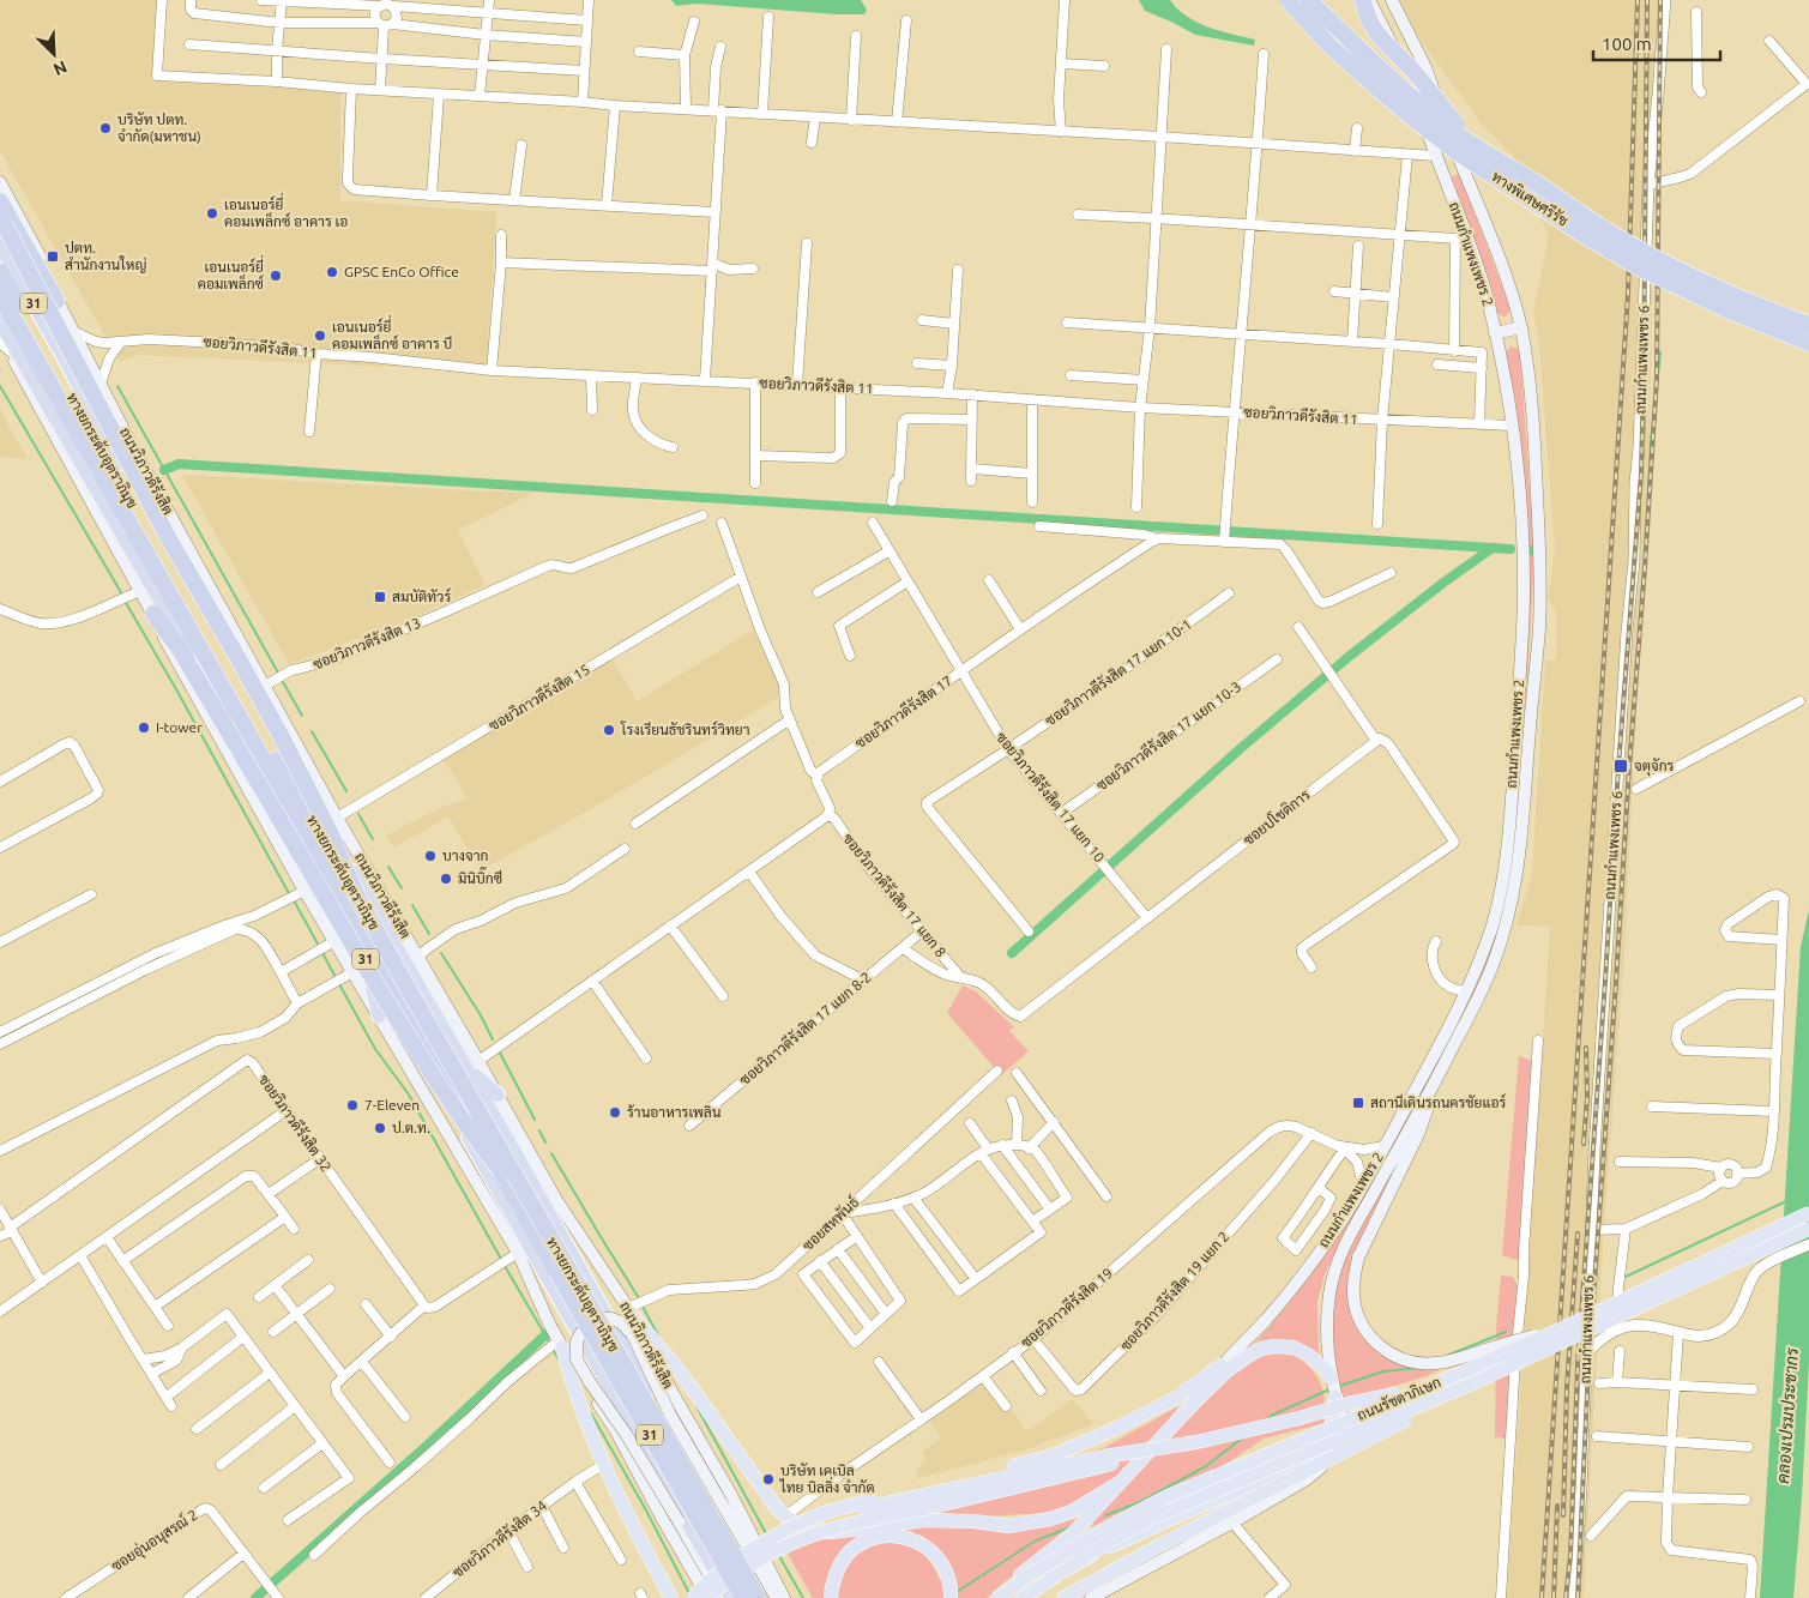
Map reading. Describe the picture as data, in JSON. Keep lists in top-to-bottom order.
{
  "streets": {
    "highway": [
      "ทางพิเศษศรีรัช",
      "31",
      "ทางยกระดับอุตราภิมุข",
      "ถนนวิภาวดีรังสิต"
    ],
    "main road": ["ถนนกำแพงเพชร 2", "ถนนรัชดาภิเษก"],
    "street": [
      "ซอยวิภาวดีรังสิต 11",
      "ถนนกำแพงเพชร 6",
      "ซอยวิภาวดีรังสิต 13",
      "ซอยวิภาวดีรังสิต 17 แยก 10-1",
      "ซอยวิภาวดีรังสิต 15",
      "ซอยวิภาวดีรังสิต 17",
      "ซอยวิภาวดีรังสิต 17 แยก 10-3",
      "ซอยวิภาวดีรังสิต 17 แยก 10",
      "ซอยปโชติการ",
      "ซอยวิภาวดีรังสิต 17 แยก 8",
      "ซอยวิภาวดีรังสิต 17 แยก 8-2",
      "ซอยวิภาวดีรังสิต 32",
      "ซอยสหพันธ์",
      "ซอยวิภาวดีรังสิต 19 แยก 2",
      "ซอยวิภาวดีรังสิต 19",
      "ซอยวิภาวดีรังสิต 34",
      "ซอยอุ่นอนุสรณ์ 2"
    ]
  },
  "crossings": [
    ["ถนนกำแพงเพชร 2", "ซอยวิภาวดีรังสิต 11"],
    ["ถนนกำแพงเพชร 2", "ซอยวิภาวดีรังสิต 19"],
    ["ซอยวิภาวดีรังสิต 11", "ถนนวิภาวดีรังสิต"],
    ["ถนนวิภาวดีรังสิต", "ซอยวิภาวดีรังสิต 13"],
    ["ถนนวิภาวดีรังสิต", "ซอยวิภาวดีรังสิต 15"],
    ["ถนนวิภาวดีรังสิต", "ซอยสหพันธ์"],
    ["ซอยวิภาวดีรังสิต 17 แยก 10-1", "ซอยวิภาวดีรังสิต 17 แยก 10"],
    ["ซอยวิภาวดีรังสิต 17", "ซอยวิภาวดีรังสิต 17 แยก 10"],
    ["ซอยวิภาวดีรังสิต 17 แยก 10-3", "ซอยวิภาวดีรังสิต 17 แยก 10"],
    ["ซอยวิภาวดีรังสิต 17 แยก 10", "ซอยปโชติการ"],
    ["ซอยปโชติการ", "ซอยวิภาวดีรังสิต 17 แยก 8"],
    ["ซอยปโชติการ", "ซอยวิภาวดีรังสิต 17 แยก 8-2"],
    ["ซอยวิภาวดีรังสิต 17 แยก 8", "ซอยวิภาวดีรังสิต 17 แยก 8-2"],
    ["ซอยวิภาวดีรังสิต 19 แยก 2", "ซอยวิภาวดีรังสิต 19"]
  ],
  "water": ["คลองเปรมประชากร"],
  "places": {
    "other": [
      "บริษัท ปตท. จำกัด(มหาชน)",
      "เอนเนอร์ยี่ คอมเพล็กซ์ อาคาร เอ",
      "GPSC EnCo Office",
      "เอนเนอร์ยี่ คอมเพล็กซ์",
      "เอนเนอร์ยี่ คอมเพล็กซ์ อาคาร บี",
      "I-tower",
      "โรงเรียนธัชรินทร์วิทยา",
      "บางจาก",
      "มินิบิ๊กซี",
      "7-Eleven",
      "ร้านอาหารเพลิน",
      "ป.ต.ท.",
      "บริษัท เคเบิล ไทย บิลลิ่ง จำกัด"
    ],
    "transit": [
      "ปตท. สำนักงานใหญ่",
      "สมบัติทัวร์",
      "จตุจักร",
      "สถานีเดินรถนครชัยแอร์"
    ]
  },
  "scale_bar": "100 m",
  "north": "bottom right"
}
